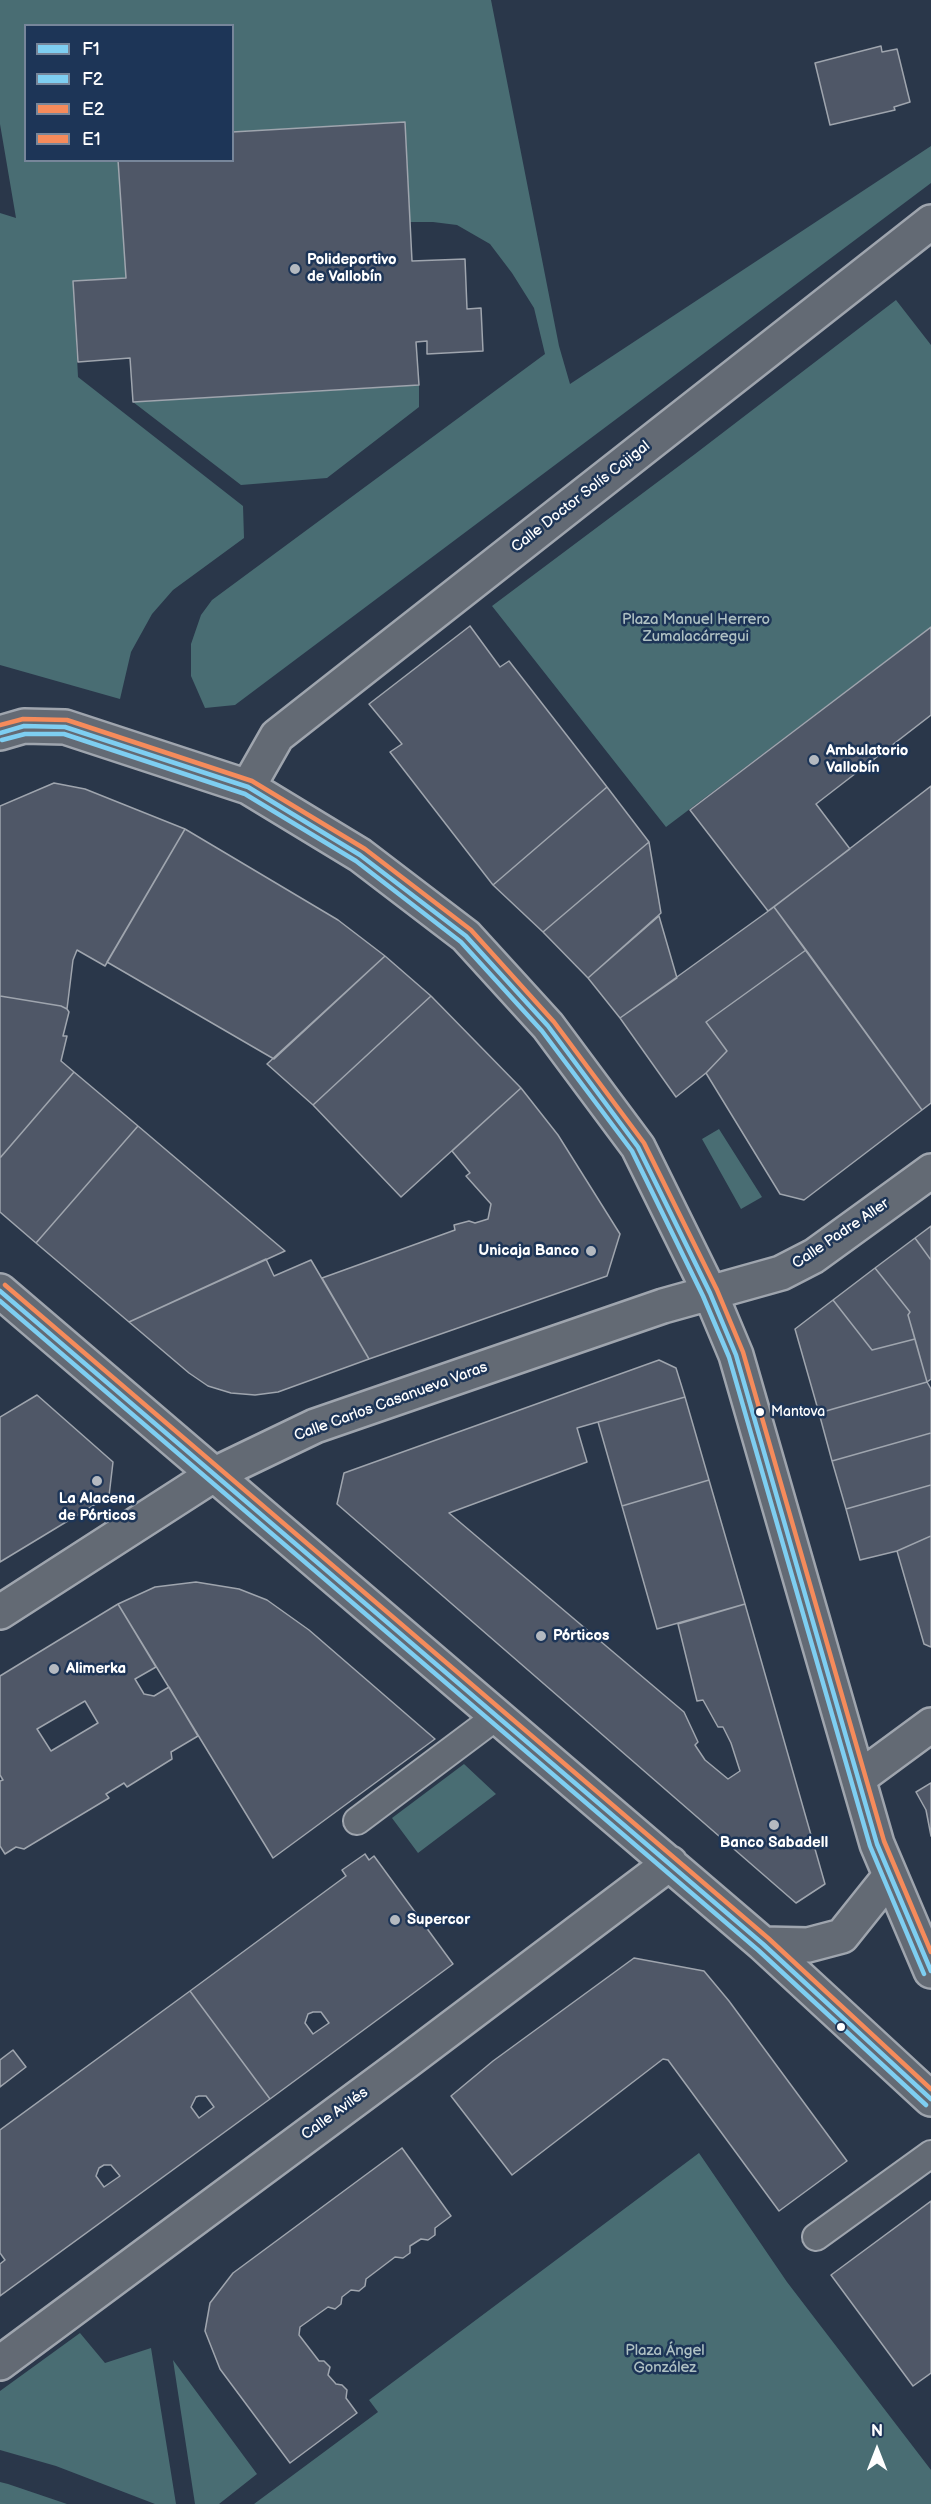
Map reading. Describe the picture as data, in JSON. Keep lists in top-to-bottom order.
{
  "streets": {
    "street": [
      "Calle Doctor Solís Cajigal",
      "Calle Padre Aller",
      "Calle Carlos Casanueva Varas",
      "Calle Avilés"
    ]
  },
  "crossings": [
    ["Calle Padre Aller", "Calle Carlos Casanueva Varas"]
  ],
  "parks": ["Plaza Manuel Herrero Zumalacárregui", "Plaza Ángel González"],
  "places": [
    "Polideportivo de Vallobín",
    "Ambulatorio Vallobín",
    "Unicaja Banco",
    "Mantova",
    "La Alacena de Pórticos",
    "Pórticos",
    "Alimerka",
    "Banco Sabadell",
    "Supercor"
  ],
  "lines": [
    "transit line E2",
    "transit line F1",
    "transit line F2",
    "transit line E1"
  ],
  "legend": [
    "F1",
    "F2",
    "E2",
    "E1"
  ],
  "north": "top"
}
